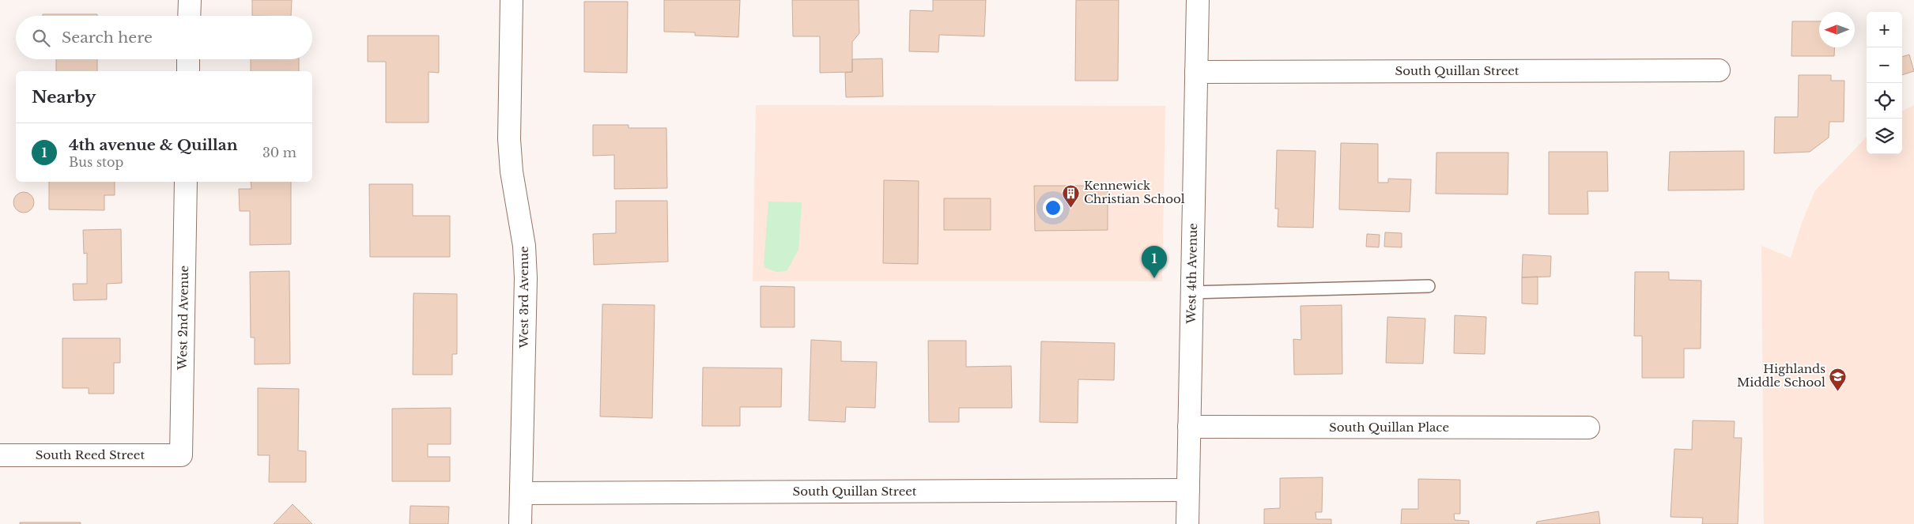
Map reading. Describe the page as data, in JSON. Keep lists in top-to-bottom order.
{
  "streets": {
    "street": [
      "South Quillan Street",
      "West 4th Avenue",
      "West 3rd Avenue",
      "West 2nd Avenue",
      "South Quillan Place",
      "South Reed Street"
    ]
  },
  "crossings": [
    ["South Quillan Street", "West 4th Avenue"],
    ["South Quillan Street", "West 3rd Avenue"],
    ["West 4th Avenue", "South Quillan Place"],
    ["West 2nd Avenue", "South Reed Street"]
  ],
  "places": {
    "building": ["Kennewick Christian School"],
    "school or university": ["Highlands Middle School"]
  },
  "north": "left",
  "page": {
    "map_buttons": ["+", "−"],
    "search": "Search here",
    "heading": "Nearby",
    "list": [
      {
        "mark": "1",
        "name": "4th avenue & Quillan",
        "note": "Bus stop",
        "value": "30 m"
      }
    ],
    "pins": "1"
  }
}
